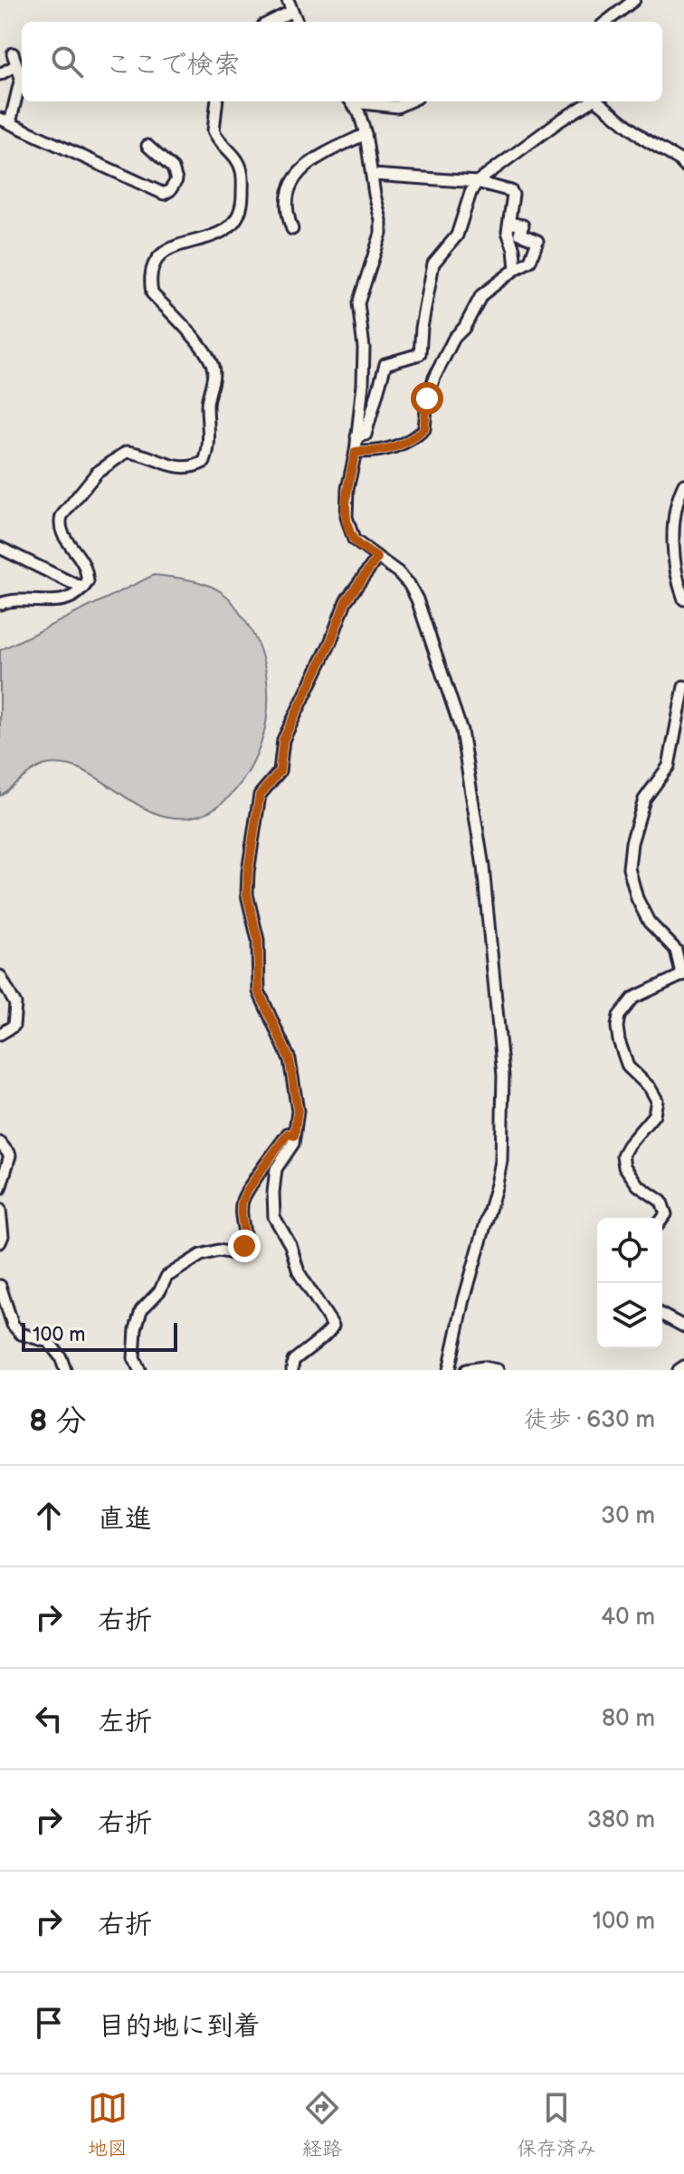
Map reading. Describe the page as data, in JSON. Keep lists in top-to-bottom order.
{
  "scale_bar": "100 m",
  "page": {
    "search": "ここで検索",
    "scale": "100 m",
    "heading": ["8 分", "徒歩 · 630 m"],
    "list": [
      ["直進", "30 m"],
      ["右折", "40 m"],
      ["左折", "80 m"],
      ["右折", "380 m"],
      ["右折", "100 m"],
      "目的地に到着"
    ],
    "nav": ["地図", "経路", "保存済み"]
  }
}
